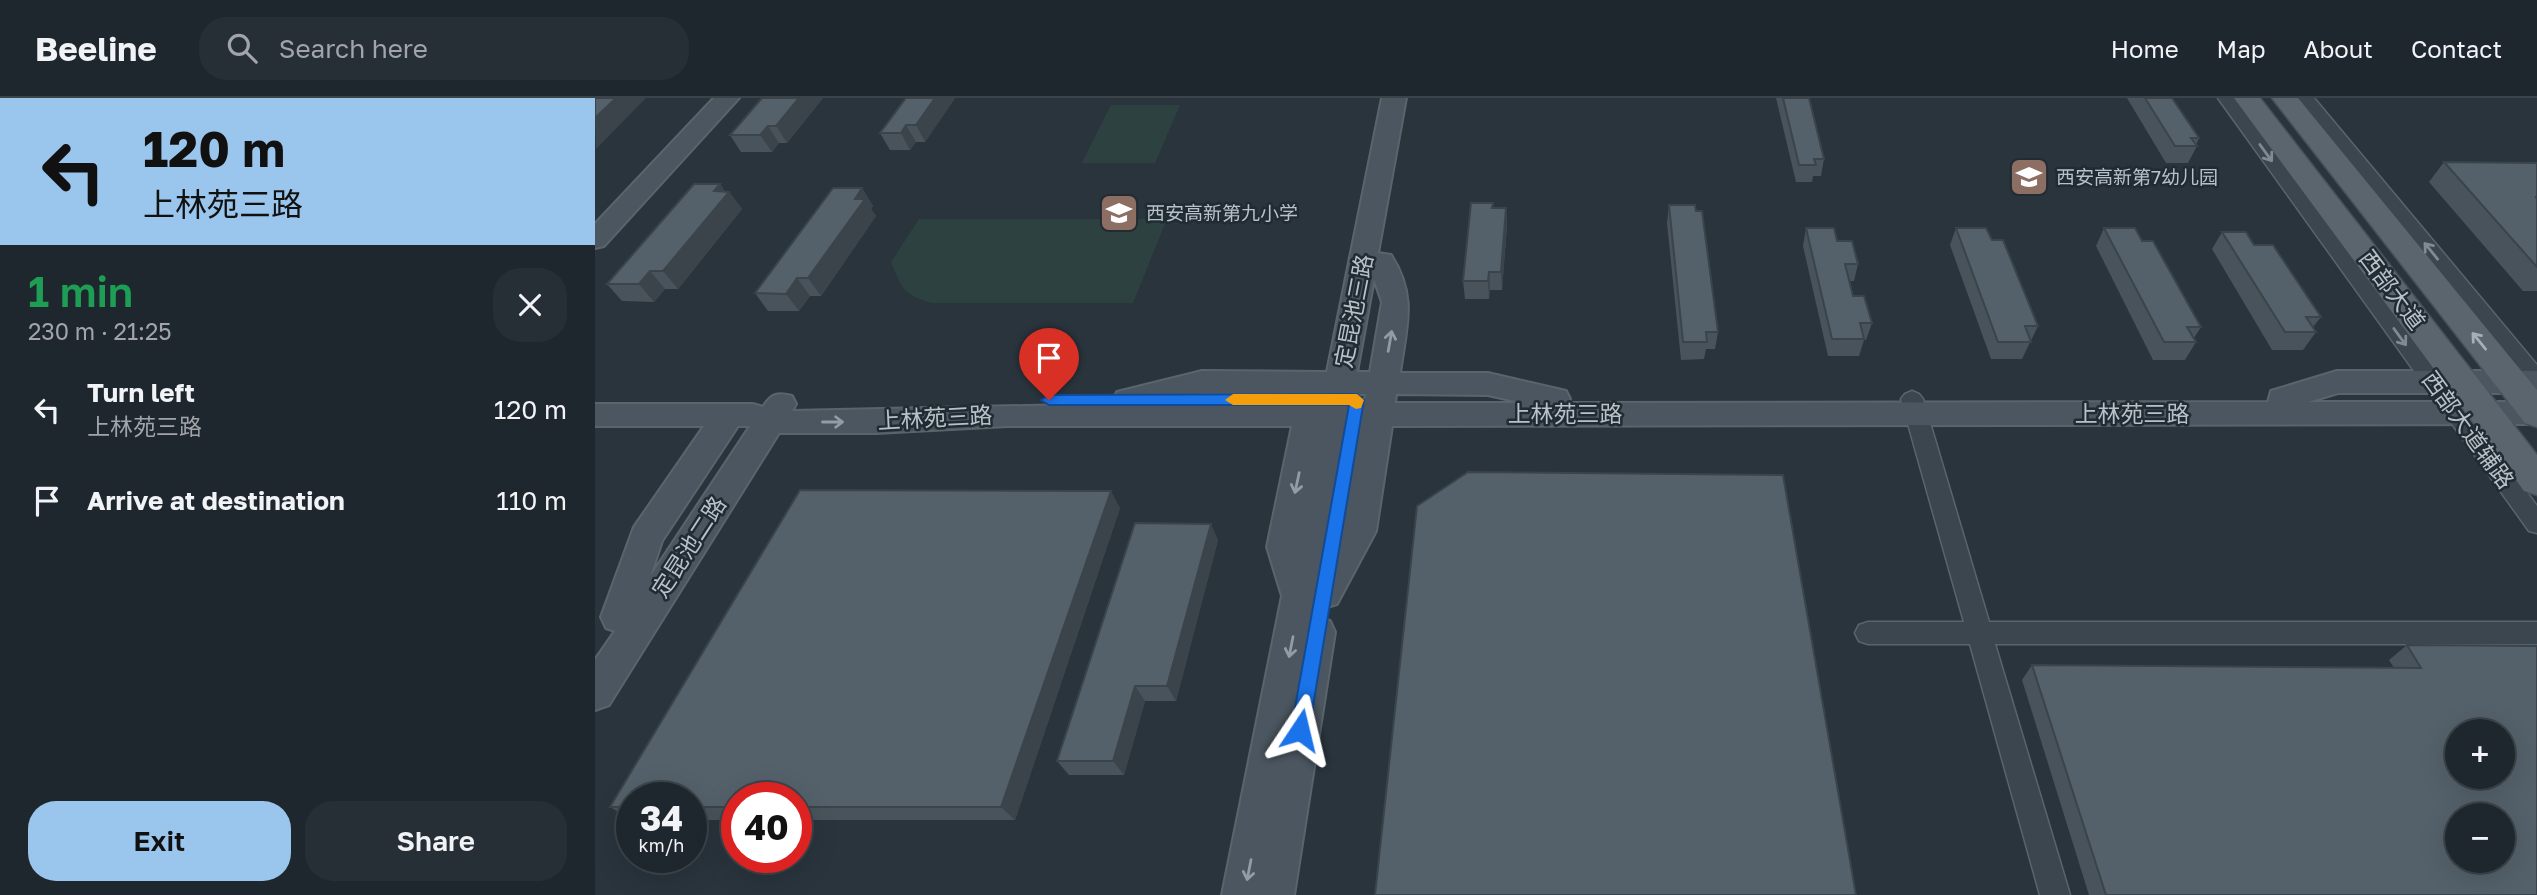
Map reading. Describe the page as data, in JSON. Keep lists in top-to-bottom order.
{
  "streets": {
    "main road": ["西部大道"],
    "street": [
      "定昆池三路",
      "上林苑三路",
      "西部大道辅路",
      "定昆池二路"
    ]
  },
  "crossings": [
    ["西部大道", "西部大道辅路"],
    ["上林苑三路", "定昆池二路"]
  ],
  "places": {
    "school or university": ["西安高新第7幼儿园", "西安高新第九小学"]
  },
  "page": {
    "header": "Beeline",
    "search": "Search here",
    "nav": [
      "Home",
      "Map",
      "About",
      "Contact"
    ],
    "turn": ["120 m", "上林苑三路"],
    "heading": ["1 min", "230 m · 21:25"],
    "list": [
      {
        "name": "Turn left",
        "note": "上林苑三路",
        "value": "120 m"
      },
      {
        "name": "Arrive at destination",
        "value": "110 m"
      }
    ],
    "map_buttons": ["+", "−"],
    "speed": "34 km/h",
    "limit": "40",
    "buttons": ["Exit", "Share"]
  }
}
